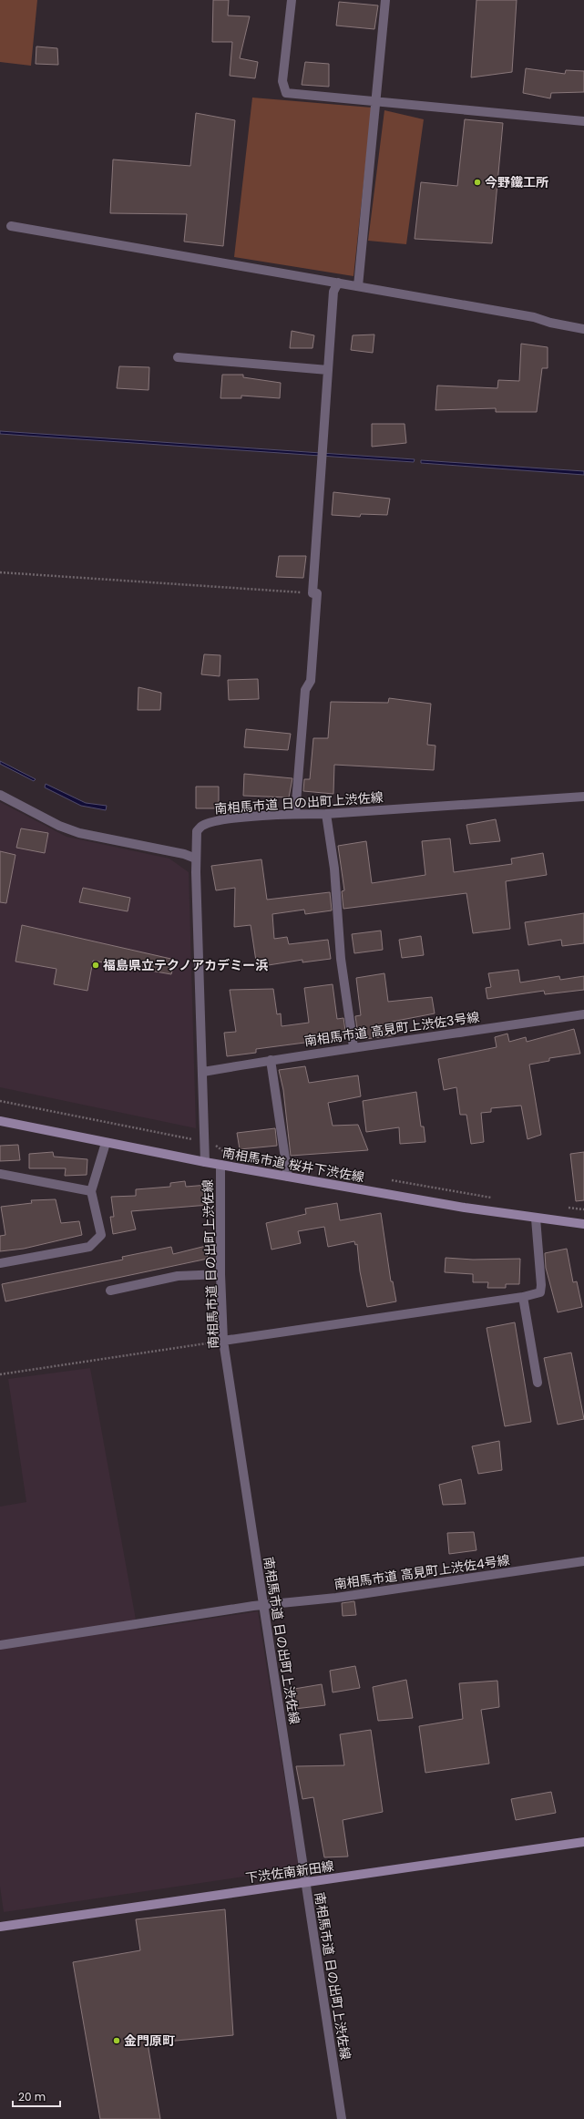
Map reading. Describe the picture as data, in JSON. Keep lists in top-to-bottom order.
{
  "streets": {
    "street": [
      "南相馬市道 日の出町上渋佐線",
      "南相馬市道 高見町上渋佐3号線",
      "南相馬市道 桜井下渋佐線",
      "南相馬市道 高見町上渋佐4号線",
      "下渋佐南新田線"
    ]
  },
  "crossings": [
    ["南相馬市道 日の出町上渋佐線", "南相馬市道 高見町上渋佐3号線"],
    ["南相馬市道 日の出町上渋佐線", "南相馬市道 桜井下渋佐線"],
    ["南相馬市道 日の出町上渋佐線", "南相馬市道 高見町上渋佐4号線"],
    ["南相馬市道 日の出町上渋佐線", "下渋佐南新田線"]
  ],
  "places": ["今野鐵工所", "福島県立テクノアカデミー浜", "金門原町"],
  "scale_bar": "20 m"
}
